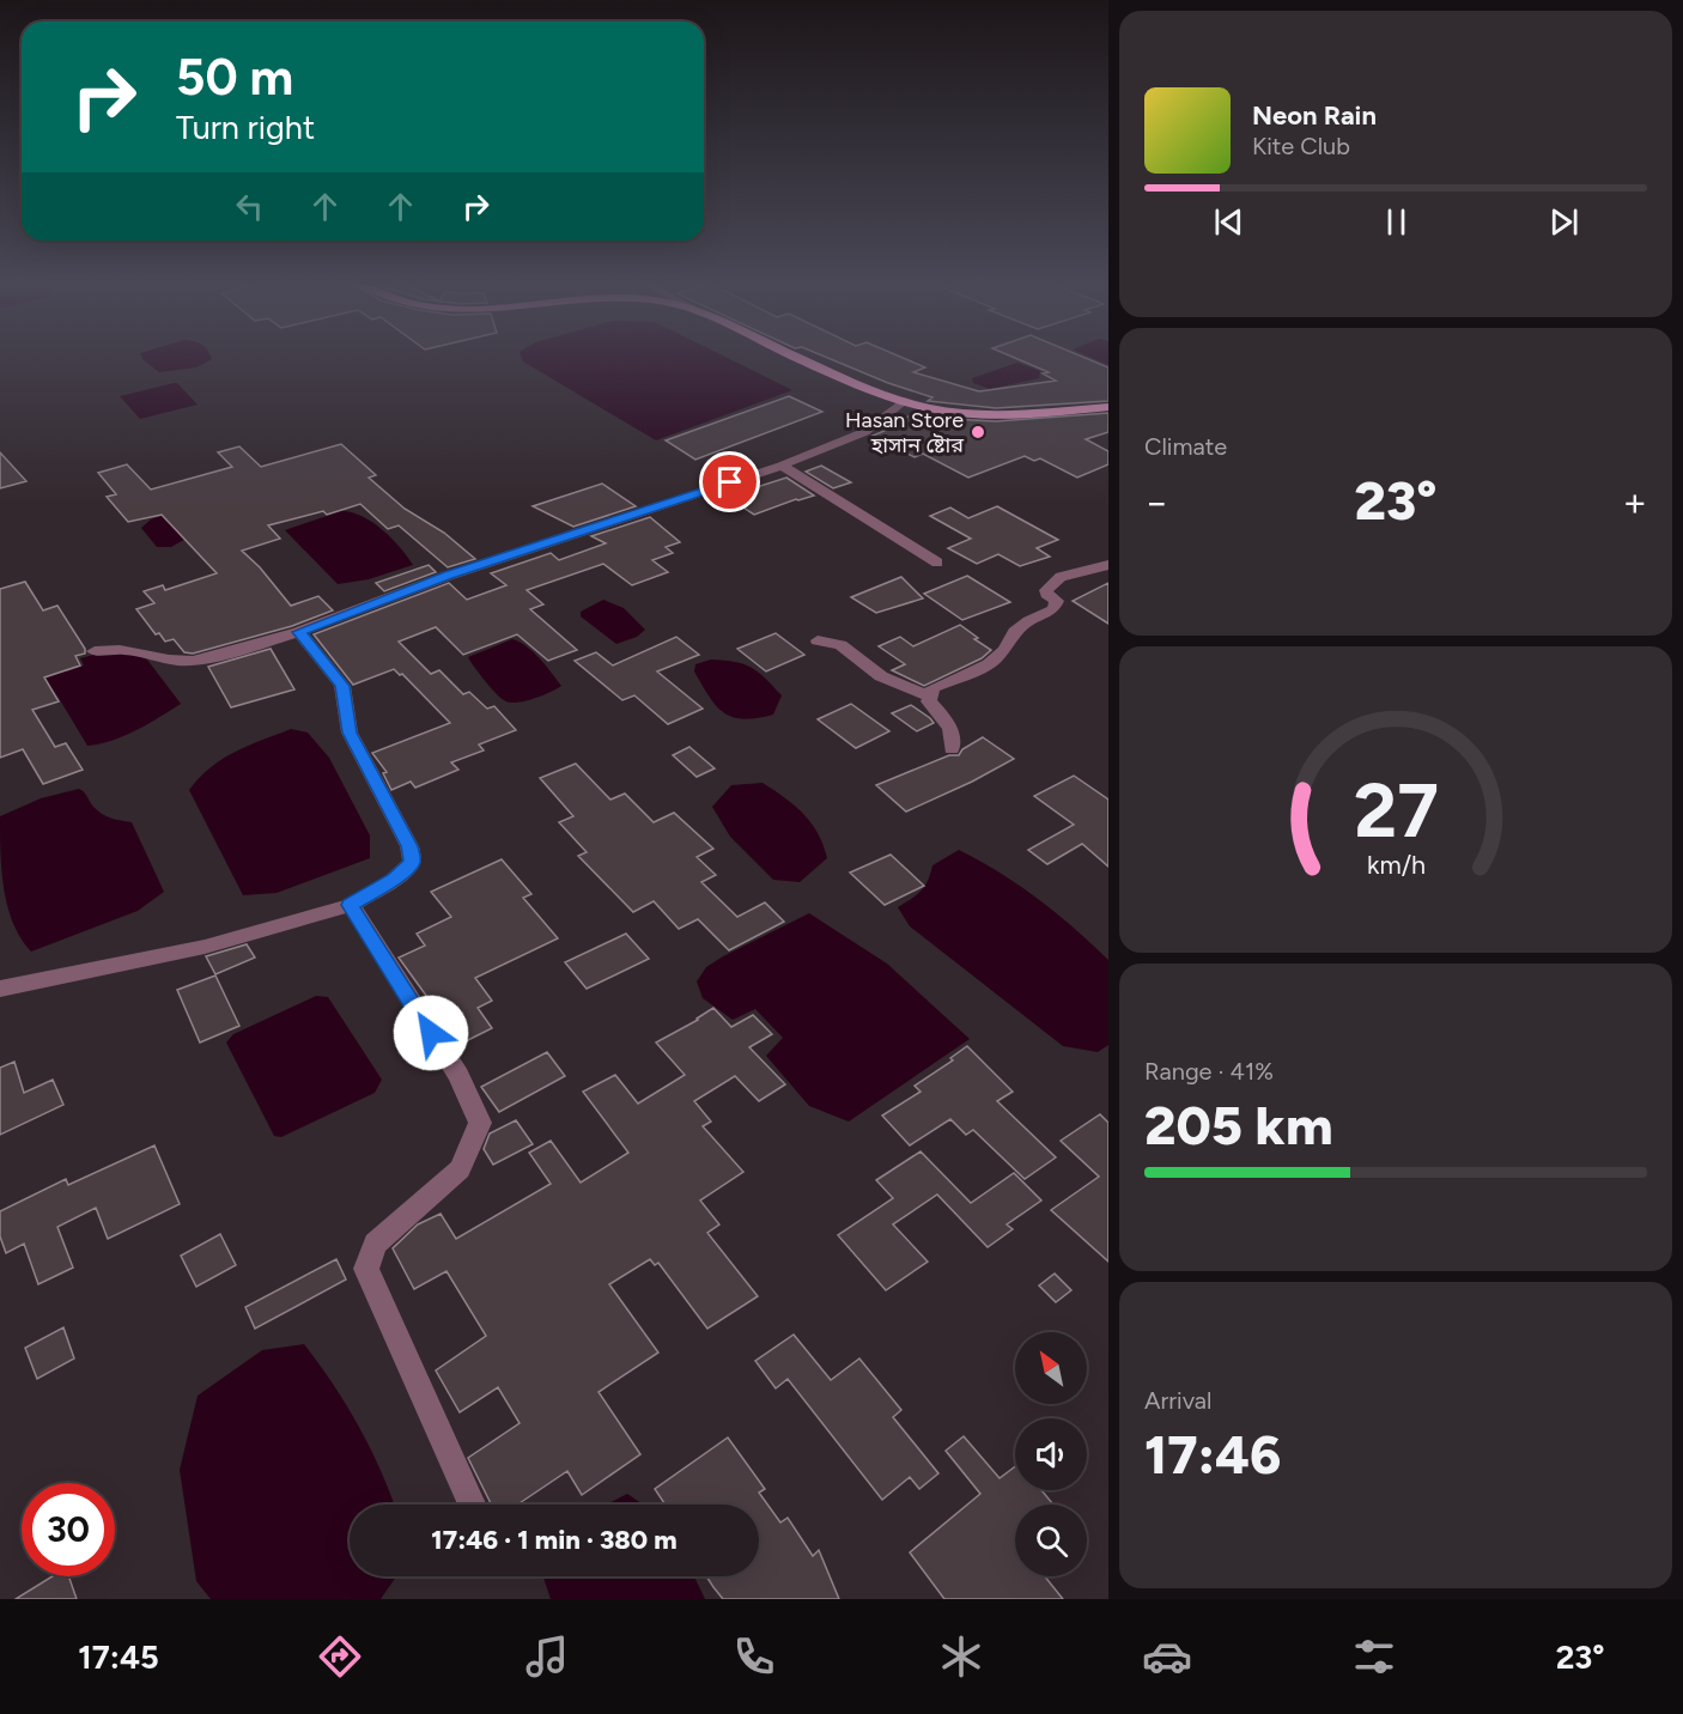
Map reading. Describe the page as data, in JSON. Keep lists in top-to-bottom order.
{
  "places": ["Hasan Store হাসান ষ্টোর"],
  "north": "top left",
  "page": {
    "turn": ["50 m", "Turn right"],
    "song": ["Neon Rain", "Kite Club"],
    "tile": [
      "Climate",
      ["Range · 41%", "205 km"],
      ["Arrival", "17:46"]
    ],
    "heat": ["−", "23°", "+"],
    "limit": "30",
    "trip": "17:46 · 1 min · 380 m",
    "tabs": ["17:45", "23°"],
    "gauge": ["27", "km/h"]
  }
}
